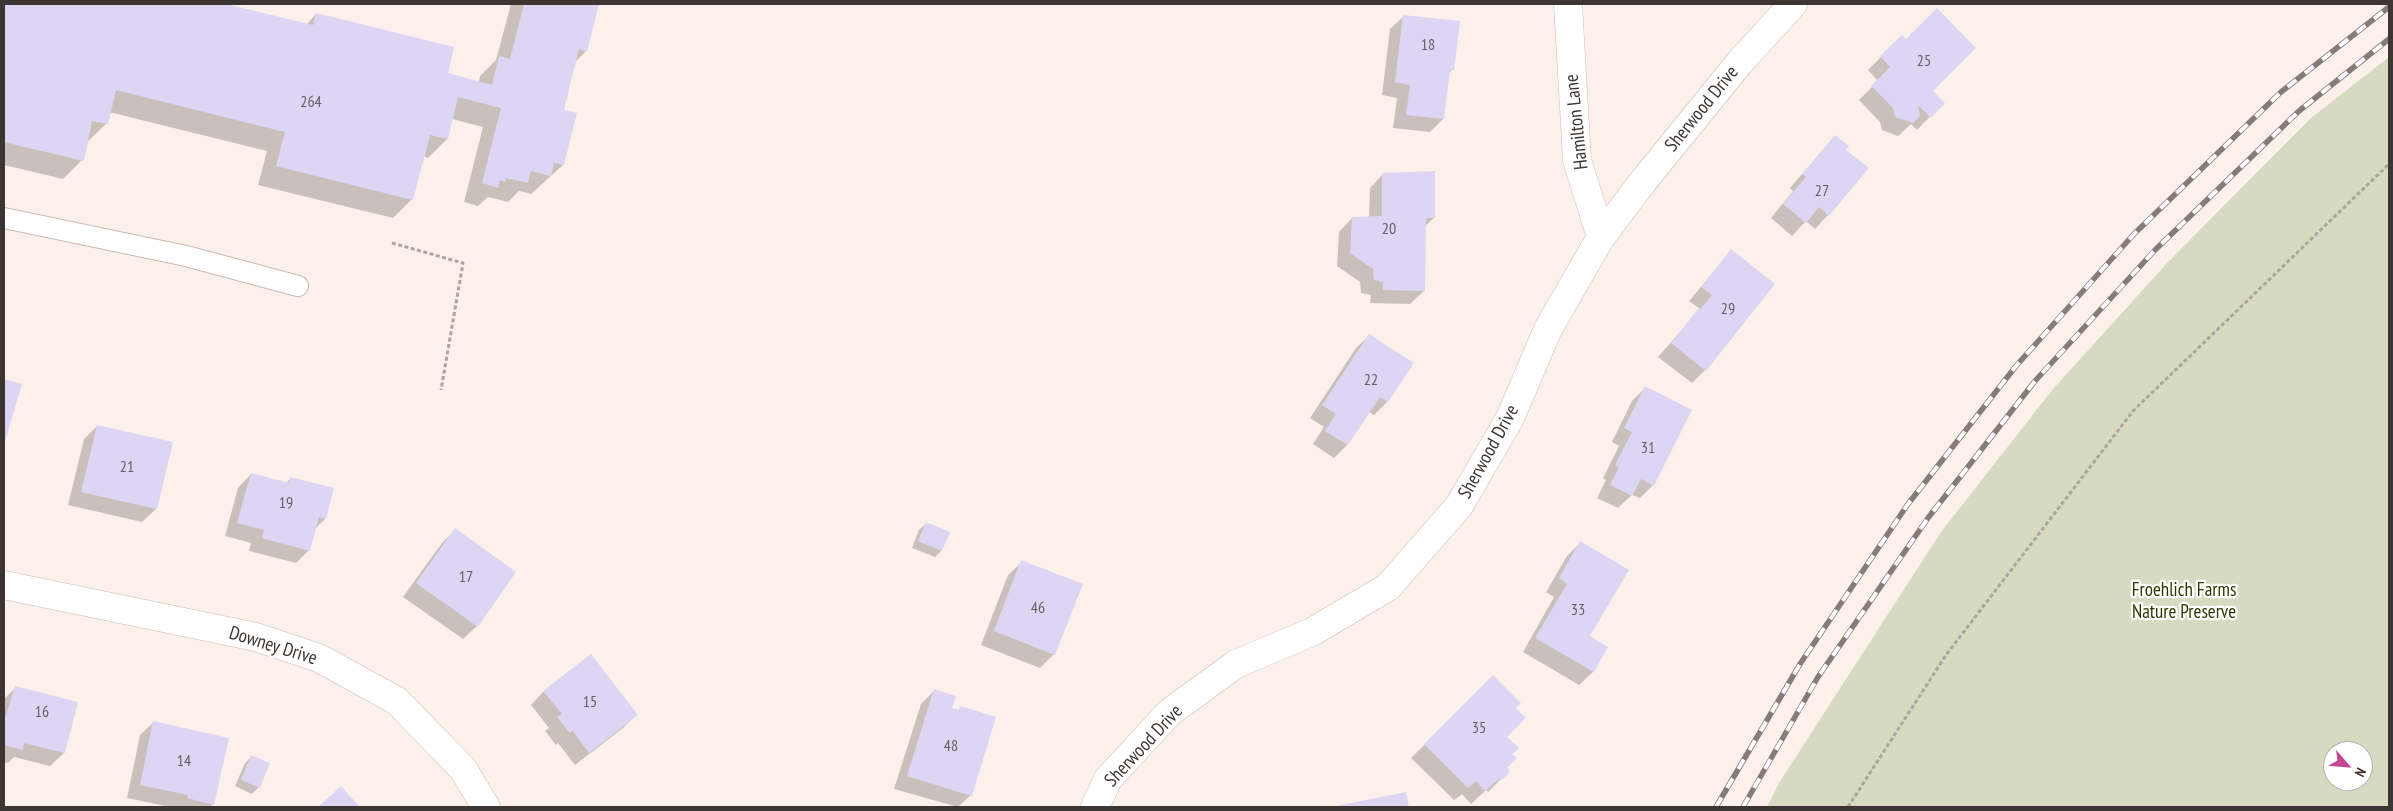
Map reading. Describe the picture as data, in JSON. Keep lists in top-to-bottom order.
{
  "streets": {
    "street": ["Sherwood Drive", "Hamilton Lane", "Downey Drive"]
  },
  "crossings": [
    ["Sherwood Drive", "Hamilton Lane"]
  ],
  "parks": ["Froehlich Farms Nature Preserve"],
  "house_numbers": [
    "18",
    "25",
    "264",
    "27",
    "20",
    "29",
    "22",
    "31",
    "21",
    "19",
    "17",
    "46",
    "33",
    "15",
    "16",
    "35",
    "48",
    "14"
  ],
  "north": "bottom right"
}
